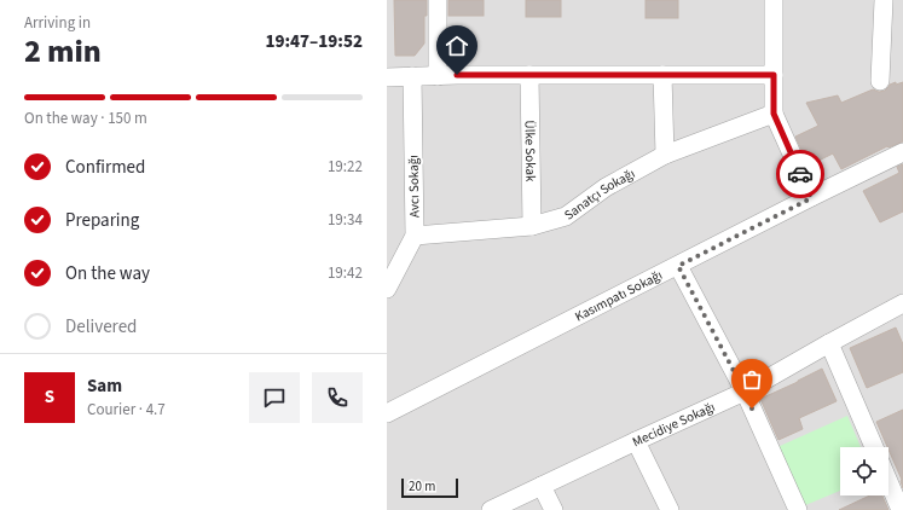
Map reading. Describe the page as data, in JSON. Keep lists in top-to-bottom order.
{
  "streets": {
    "street": [
      "Ülke Sokak",
      "Avcı Sokağı",
      "Sanatçı Sokağı",
      "Kasımpatı Sokağı",
      "Mecidiye Sokağı"
    ]
  },
  "crossings": [
    ["Ülke Sokak", "Sanatçı Sokağı"],
    ["Avcı Sokağı", "Sanatçı Sokağı"]
  ],
  "scale_bar": "20 m",
  "page": {
    "heading": ["2 min", "Arriving in", "19:47–19:52"],
    "panel": ["Sam", "Courier · 4.7"],
    "bar": "On the way · 150 m",
    "list": [
      ["Confirmed", "19:22"],
      ["Preparing", "19:34"],
      ["On the way", "19:42"],
      "Delivered"
    ],
    "round": "S",
    "scale": "20 m"
  }
}
